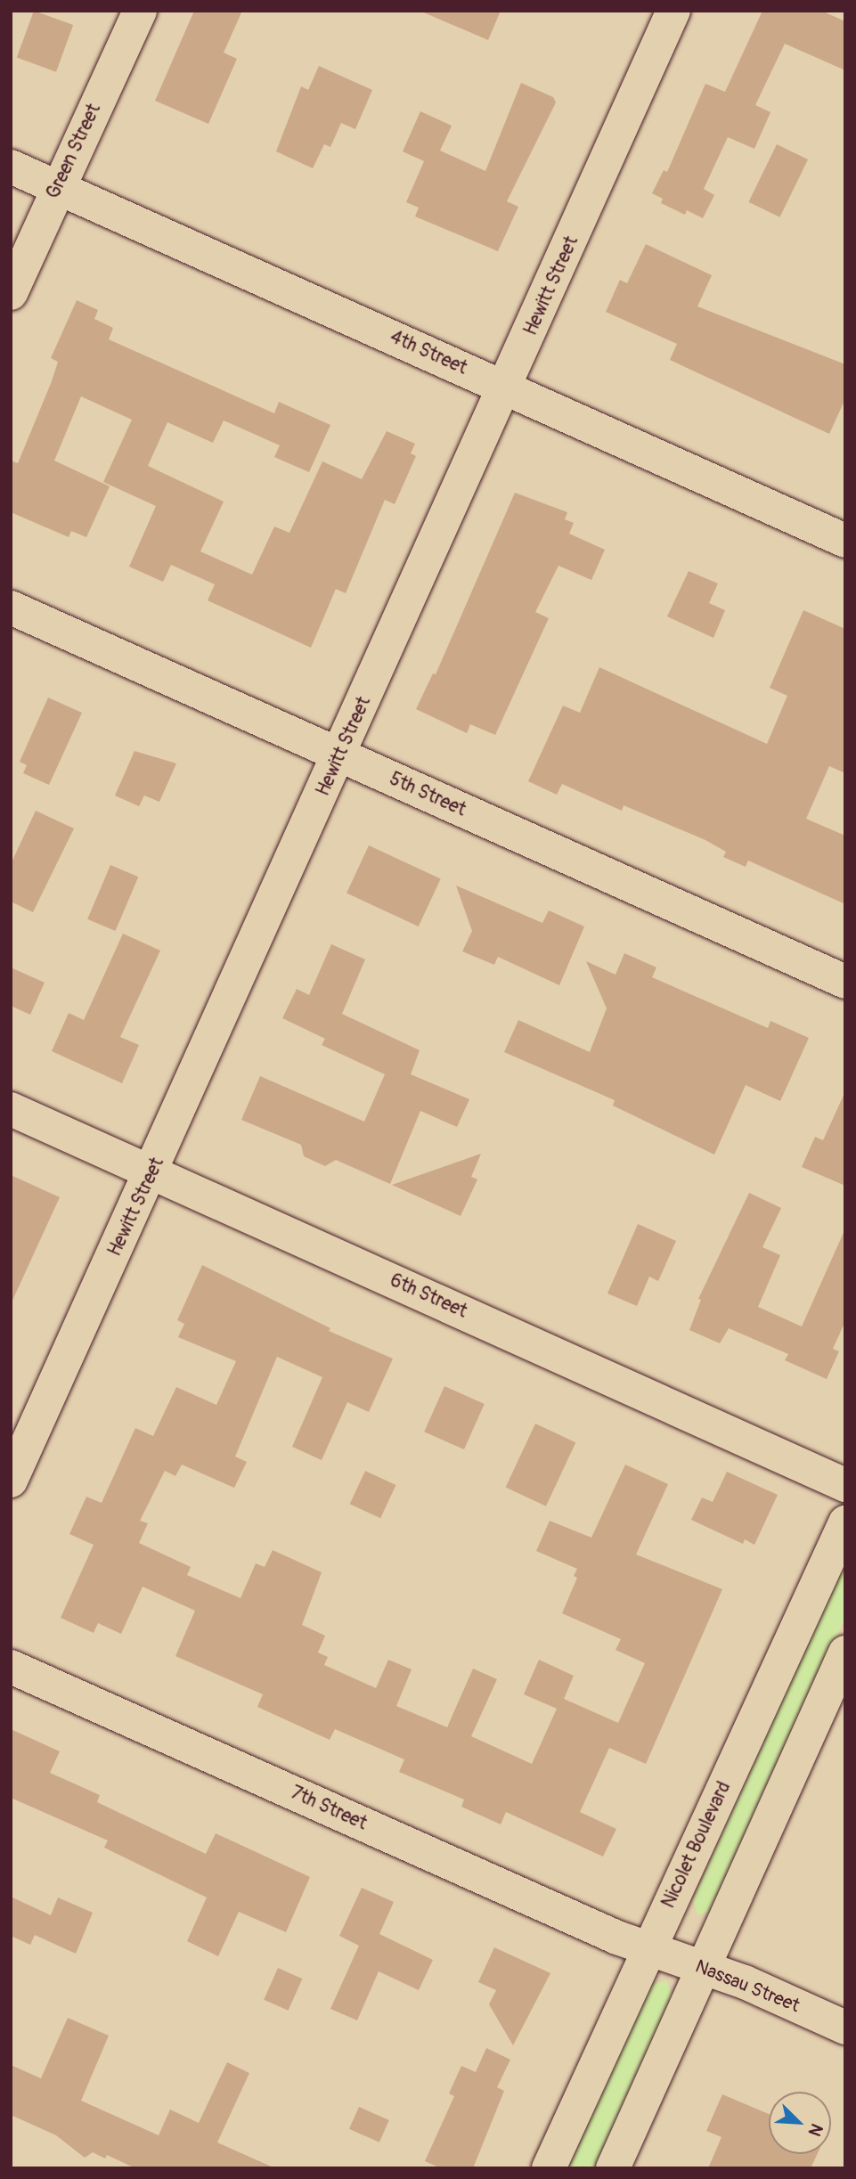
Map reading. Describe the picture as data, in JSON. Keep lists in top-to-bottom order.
{
  "streets": {
    "street": [
      "Green Street",
      "Hewitt Street",
      "4th Street",
      "5th Street",
      "6th Street",
      "7th Street",
      "Nicolet Boulevard",
      "Nassau Street"
    ]
  },
  "crossings": [
    ["Green Street", "4th Street"],
    ["Hewitt Street", "4th Street"],
    ["Hewitt Street", "5th Street"],
    ["Hewitt Street", "6th Street"],
    ["7th Street", "Nicolet Boulevard"],
    ["7th Street", "Nassau Street"],
    ["Nicolet Boulevard", "Nassau Street"]
  ],
  "north": "bottom right"
}
